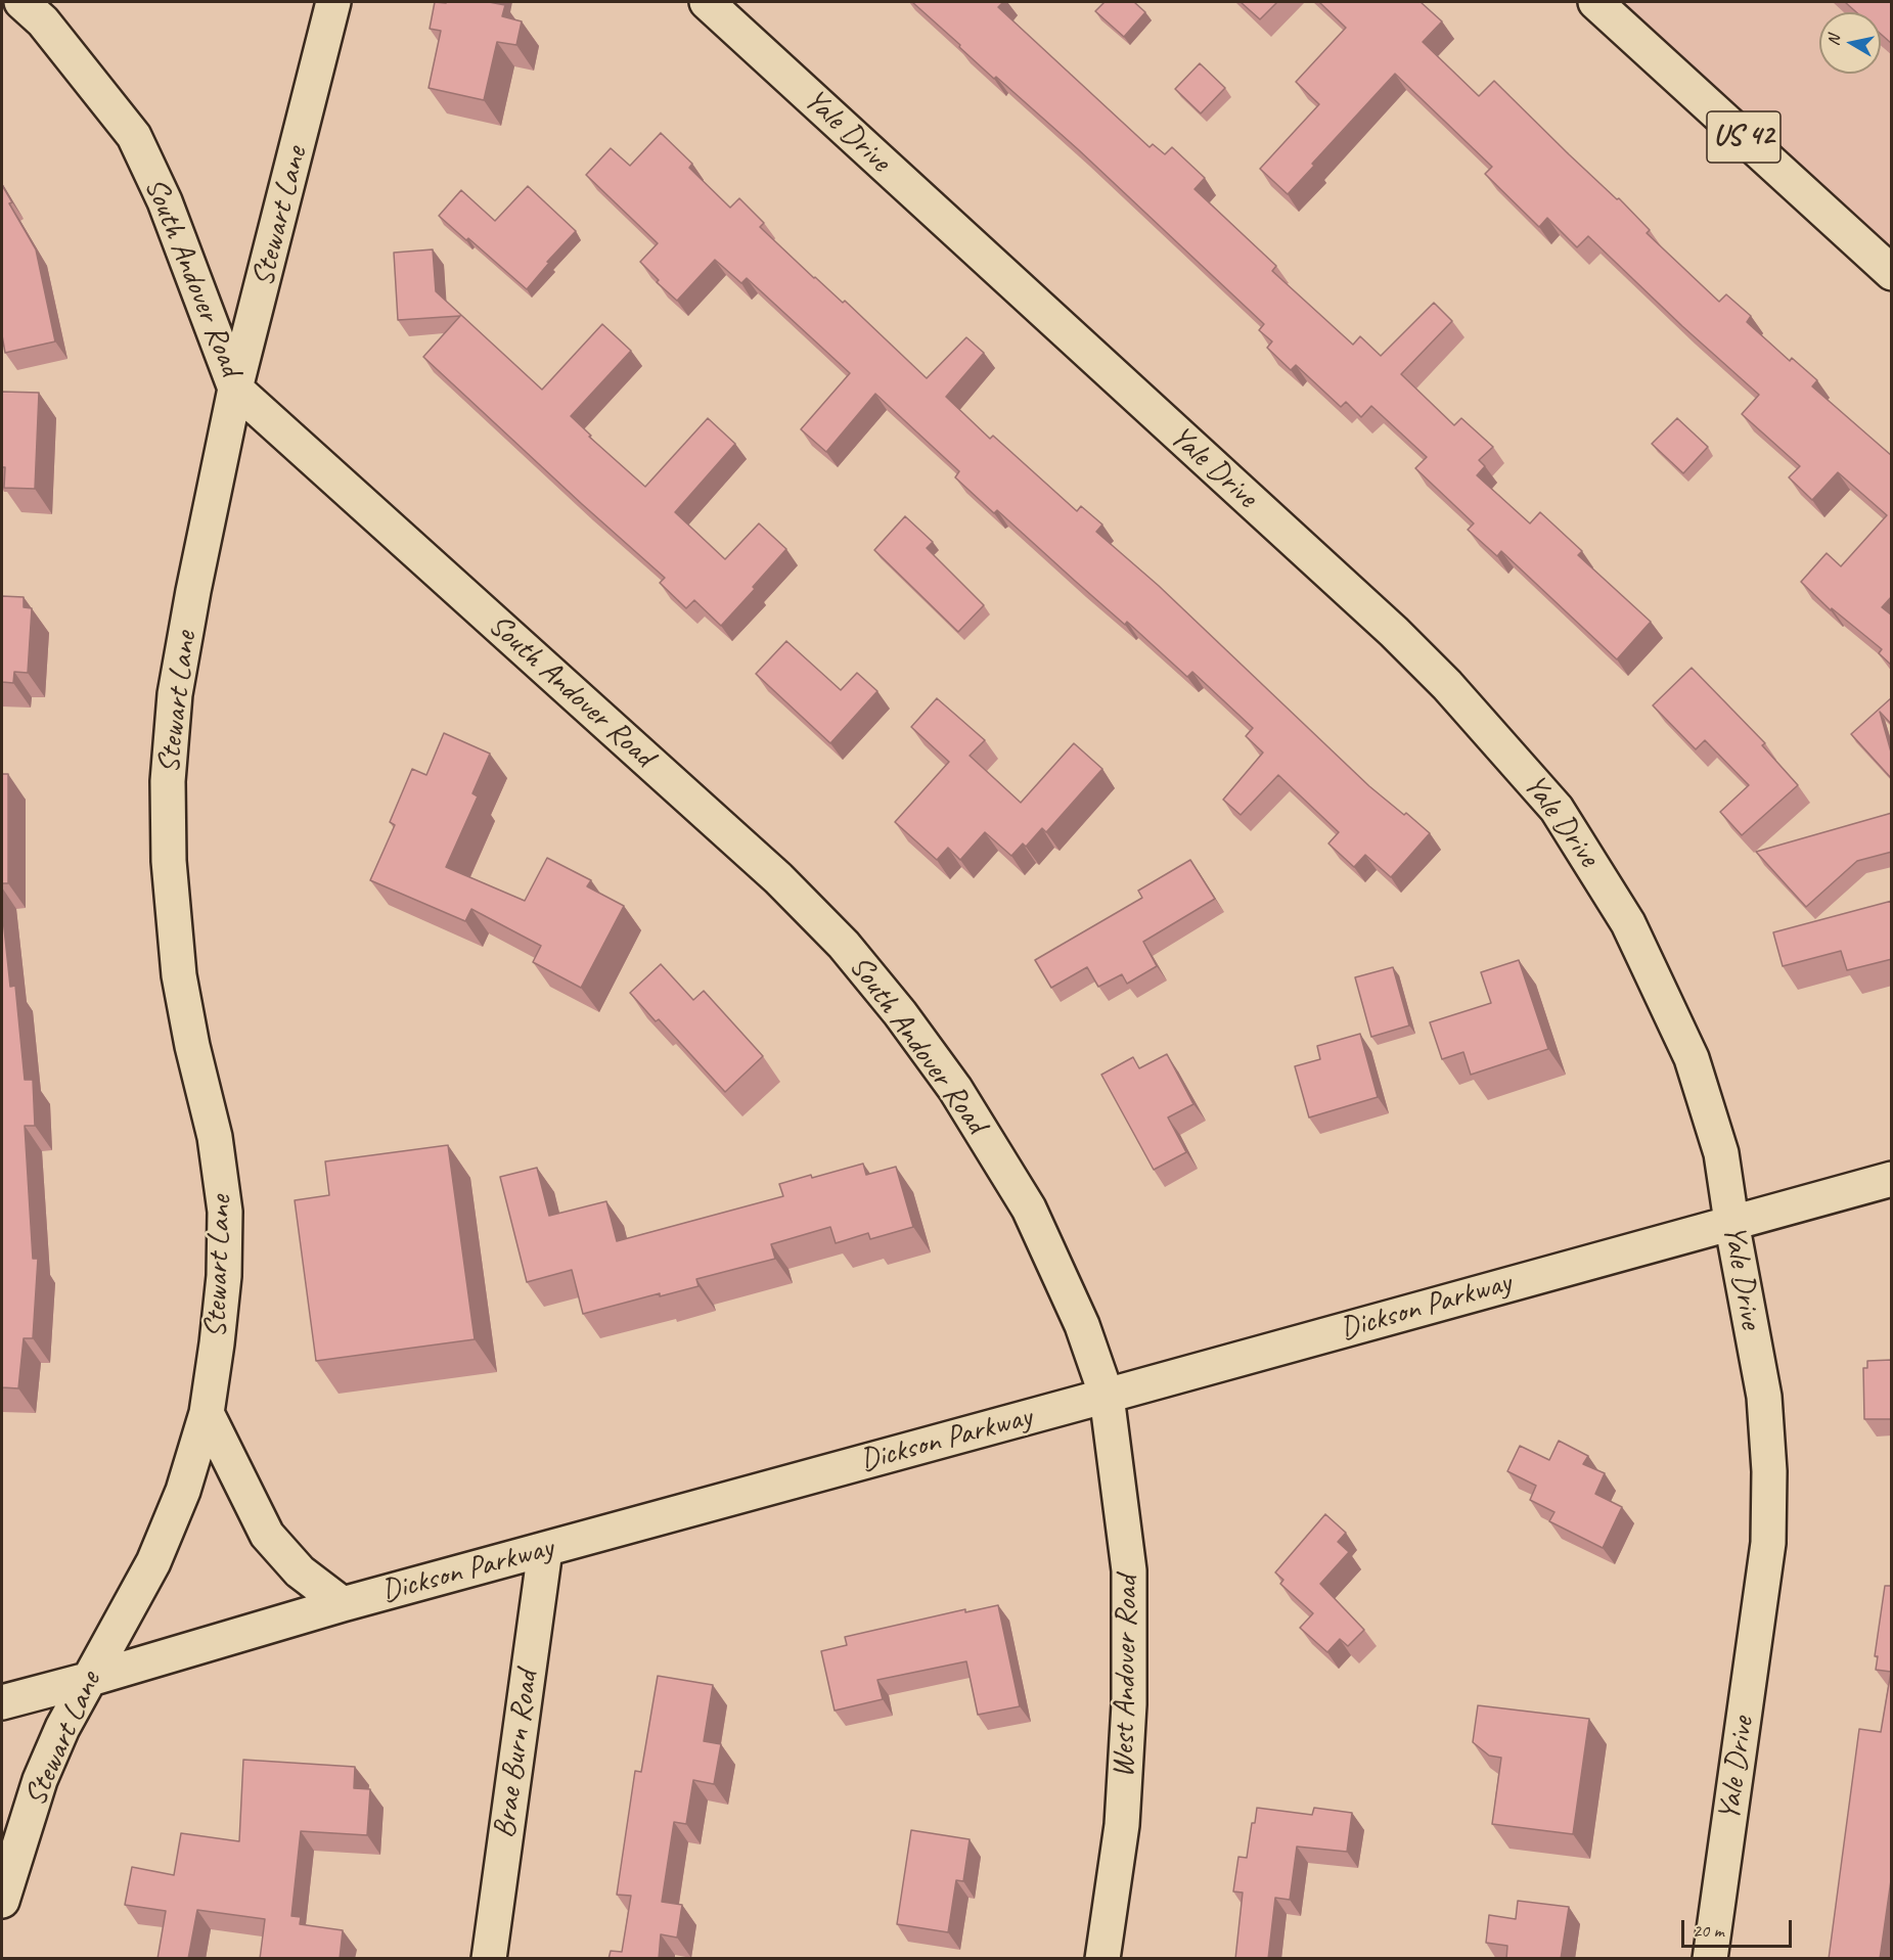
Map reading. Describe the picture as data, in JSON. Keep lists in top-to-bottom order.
{
  "streets": {
    "street": [
      "Yale Drive",
      "US 42",
      "Stewart Lane",
      "South Andover Road",
      "Dickson Parkway",
      "West Andover Road",
      "Brae Burn Road"
    ]
  },
  "crossings": [
    ["Yale Drive", "Dickson Parkway"],
    ["Stewart Lane", "South Andover Road"],
    ["Stewart Lane", "Dickson Parkway"],
    ["South Andover Road", "Dickson Parkway"],
    ["South Andover Road", "West Andover Road"],
    ["Dickson Parkway", "West Andover Road"],
    ["Dickson Parkway", "Brae Burn Road"]
  ],
  "scale_bar": "20 m",
  "north": "left"
}
